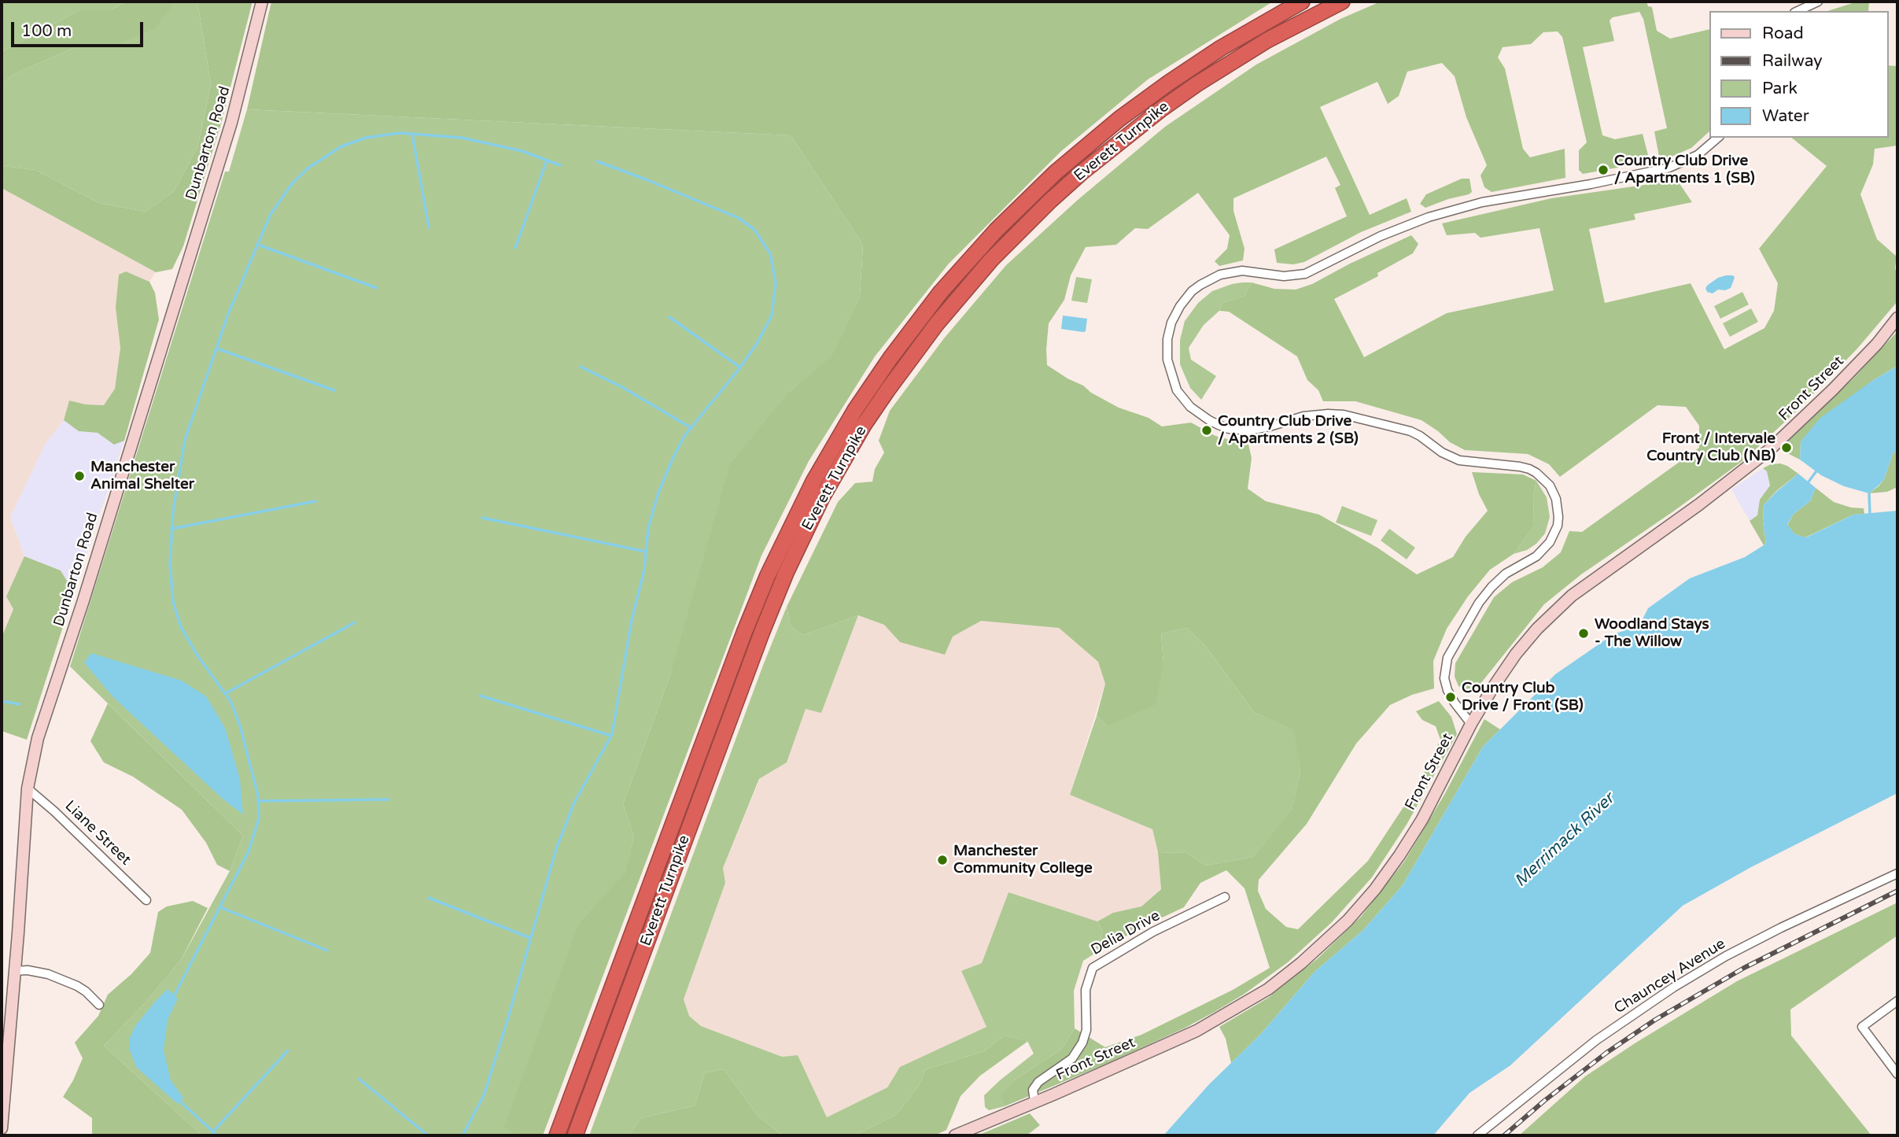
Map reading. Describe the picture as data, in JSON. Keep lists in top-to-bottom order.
{
  "streets": {
    "highway": ["Everett Turnpike"],
    "main road": ["Dunbarton Road", "Front Street"],
    "street": ["Liane Street", "Delia Drive", "Chauncey Avenue"]
  },
  "crossings": [
    ["Dunbarton Road", "Liane Street"],
    ["Front Street", "Delia Drive"]
  ],
  "water": ["Merrimack River"],
  "places": [
    "Country Club Drive / Apartments 1 (SB)",
    "Country Club Drive / Apartments 2 (SB)",
    "Front / Intervale Country Club (NB)",
    "Manchester Animal Shelter",
    "Woodland Stays - The Willow",
    "Country Club Drive / Front (SB)",
    "Manchester Community College"
  ],
  "legend": [
    "Road",
    "Railway",
    "Park",
    "Water"
  ],
  "scale_bar": "100 m"
}
